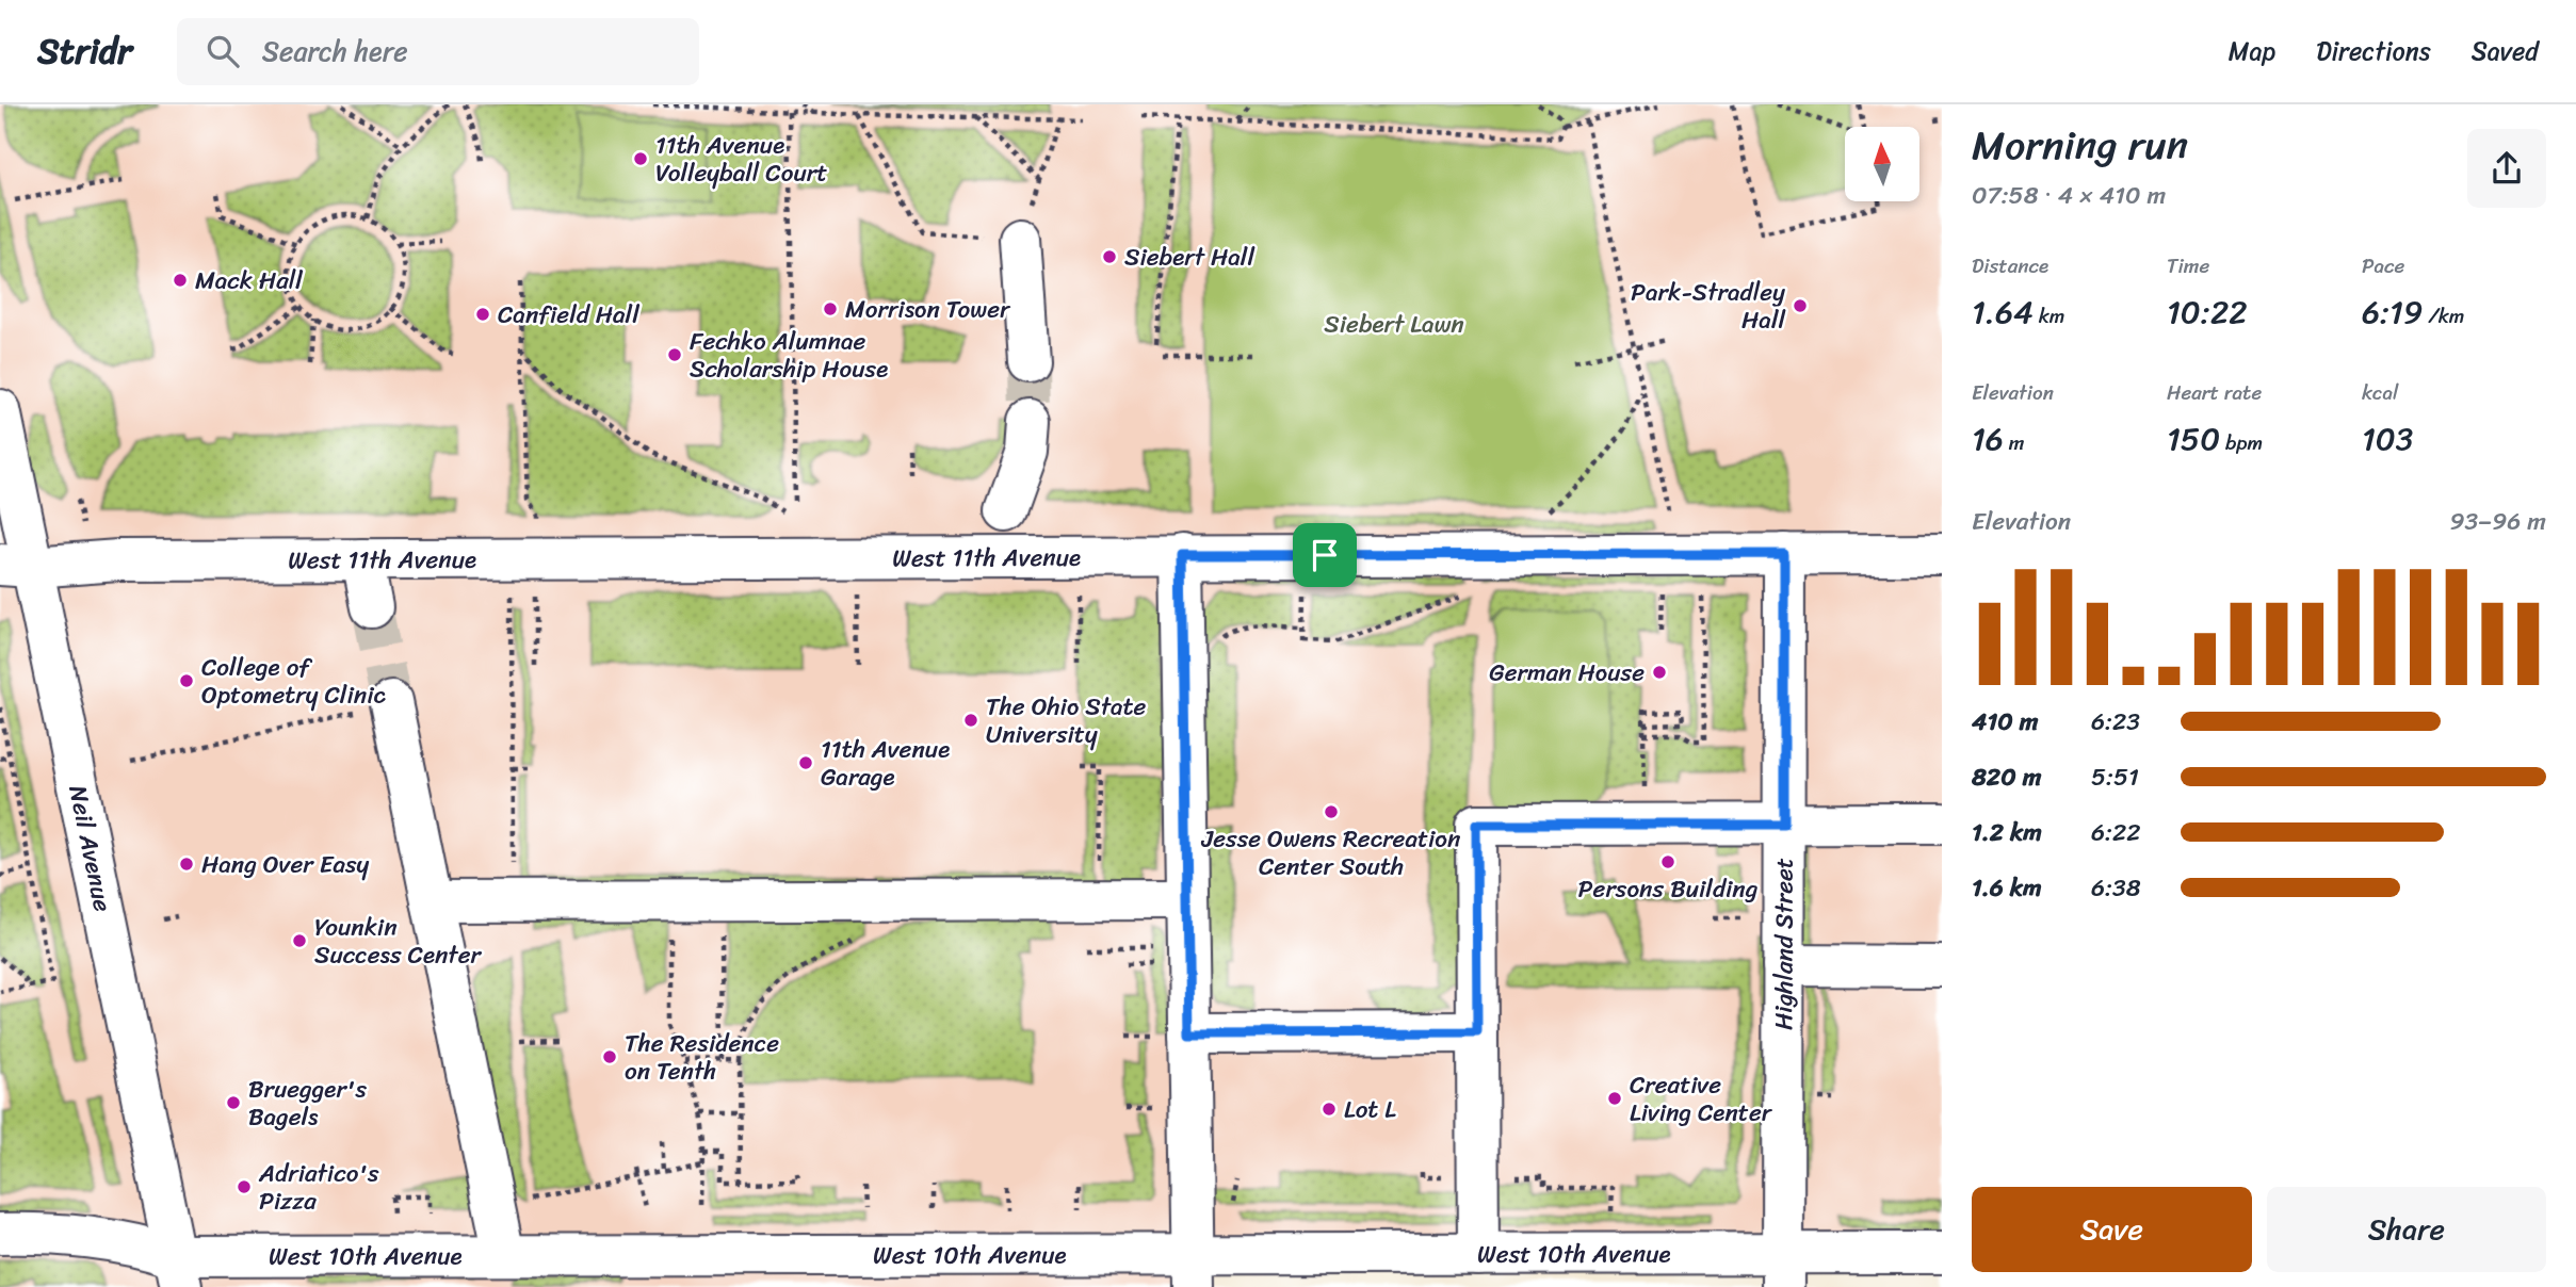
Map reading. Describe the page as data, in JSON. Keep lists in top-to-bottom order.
{
  "streets": {
    "street": [
      "West 11th Avenue",
      "Neil Avenue",
      "Highland Street",
      "West 10th Avenue"
    ]
  },
  "crossings": [
    ["West 11th Avenue", "Neil Avenue"],
    ["West 11th Avenue", "Highland Street"],
    ["Neil Avenue", "West 10th Avenue"],
    ["Highland Street", "West 10th Avenue"]
  ],
  "parks": ["Siebert Lawn"],
  "places": [
    "11th Avenue Volleyball Court",
    "Siebert Hall",
    "Mack Hall",
    "Park-Stradley Hall",
    "Morrison Tower",
    "Canfield Hall",
    "Fechko Alumnae Scholarship House",
    "German House",
    "College of Optometry Clinic",
    "The Ohio State University",
    "11th Avenue Garage",
    "Jesse Owens Recreation Center South",
    "Persons Building",
    "Hang Over Easy",
    "Younkin Success Center",
    "The Residence on Tenth",
    "Creative Living Center",
    "Bruegger's Bagels",
    "Lot L",
    "Adriatico's Pizza"
  ],
  "north": "top",
  "page": {
    "header": "Stridr",
    "search": "Search here",
    "nav": ["Map", "Directions", "Saved"],
    "heading": ["Morning run", "07:58 · 4 × 410 m"],
    "stats": [
      ["Distance", "1.64 km"],
      ["Time", "10:22"],
      ["Pace", "6:19 /km"],
      ["Elevation", "16 m"],
      ["Heart rate", "150 bpm"],
      ["kcal", "103"]
    ],
    "chart": ["Elevation", "93–96 m"],
    "list": [
      {
        "name": "410 m",
        "note": "6:23"
      },
      {
        "name": "820 m",
        "note": "5:51"
      },
      {
        "name": "1.2 km",
        "note": "6:22"
      },
      {
        "name": "1.6 km",
        "note": "6:38"
      }
    ],
    "buttons": ["Save", "Share"]
  }
}
